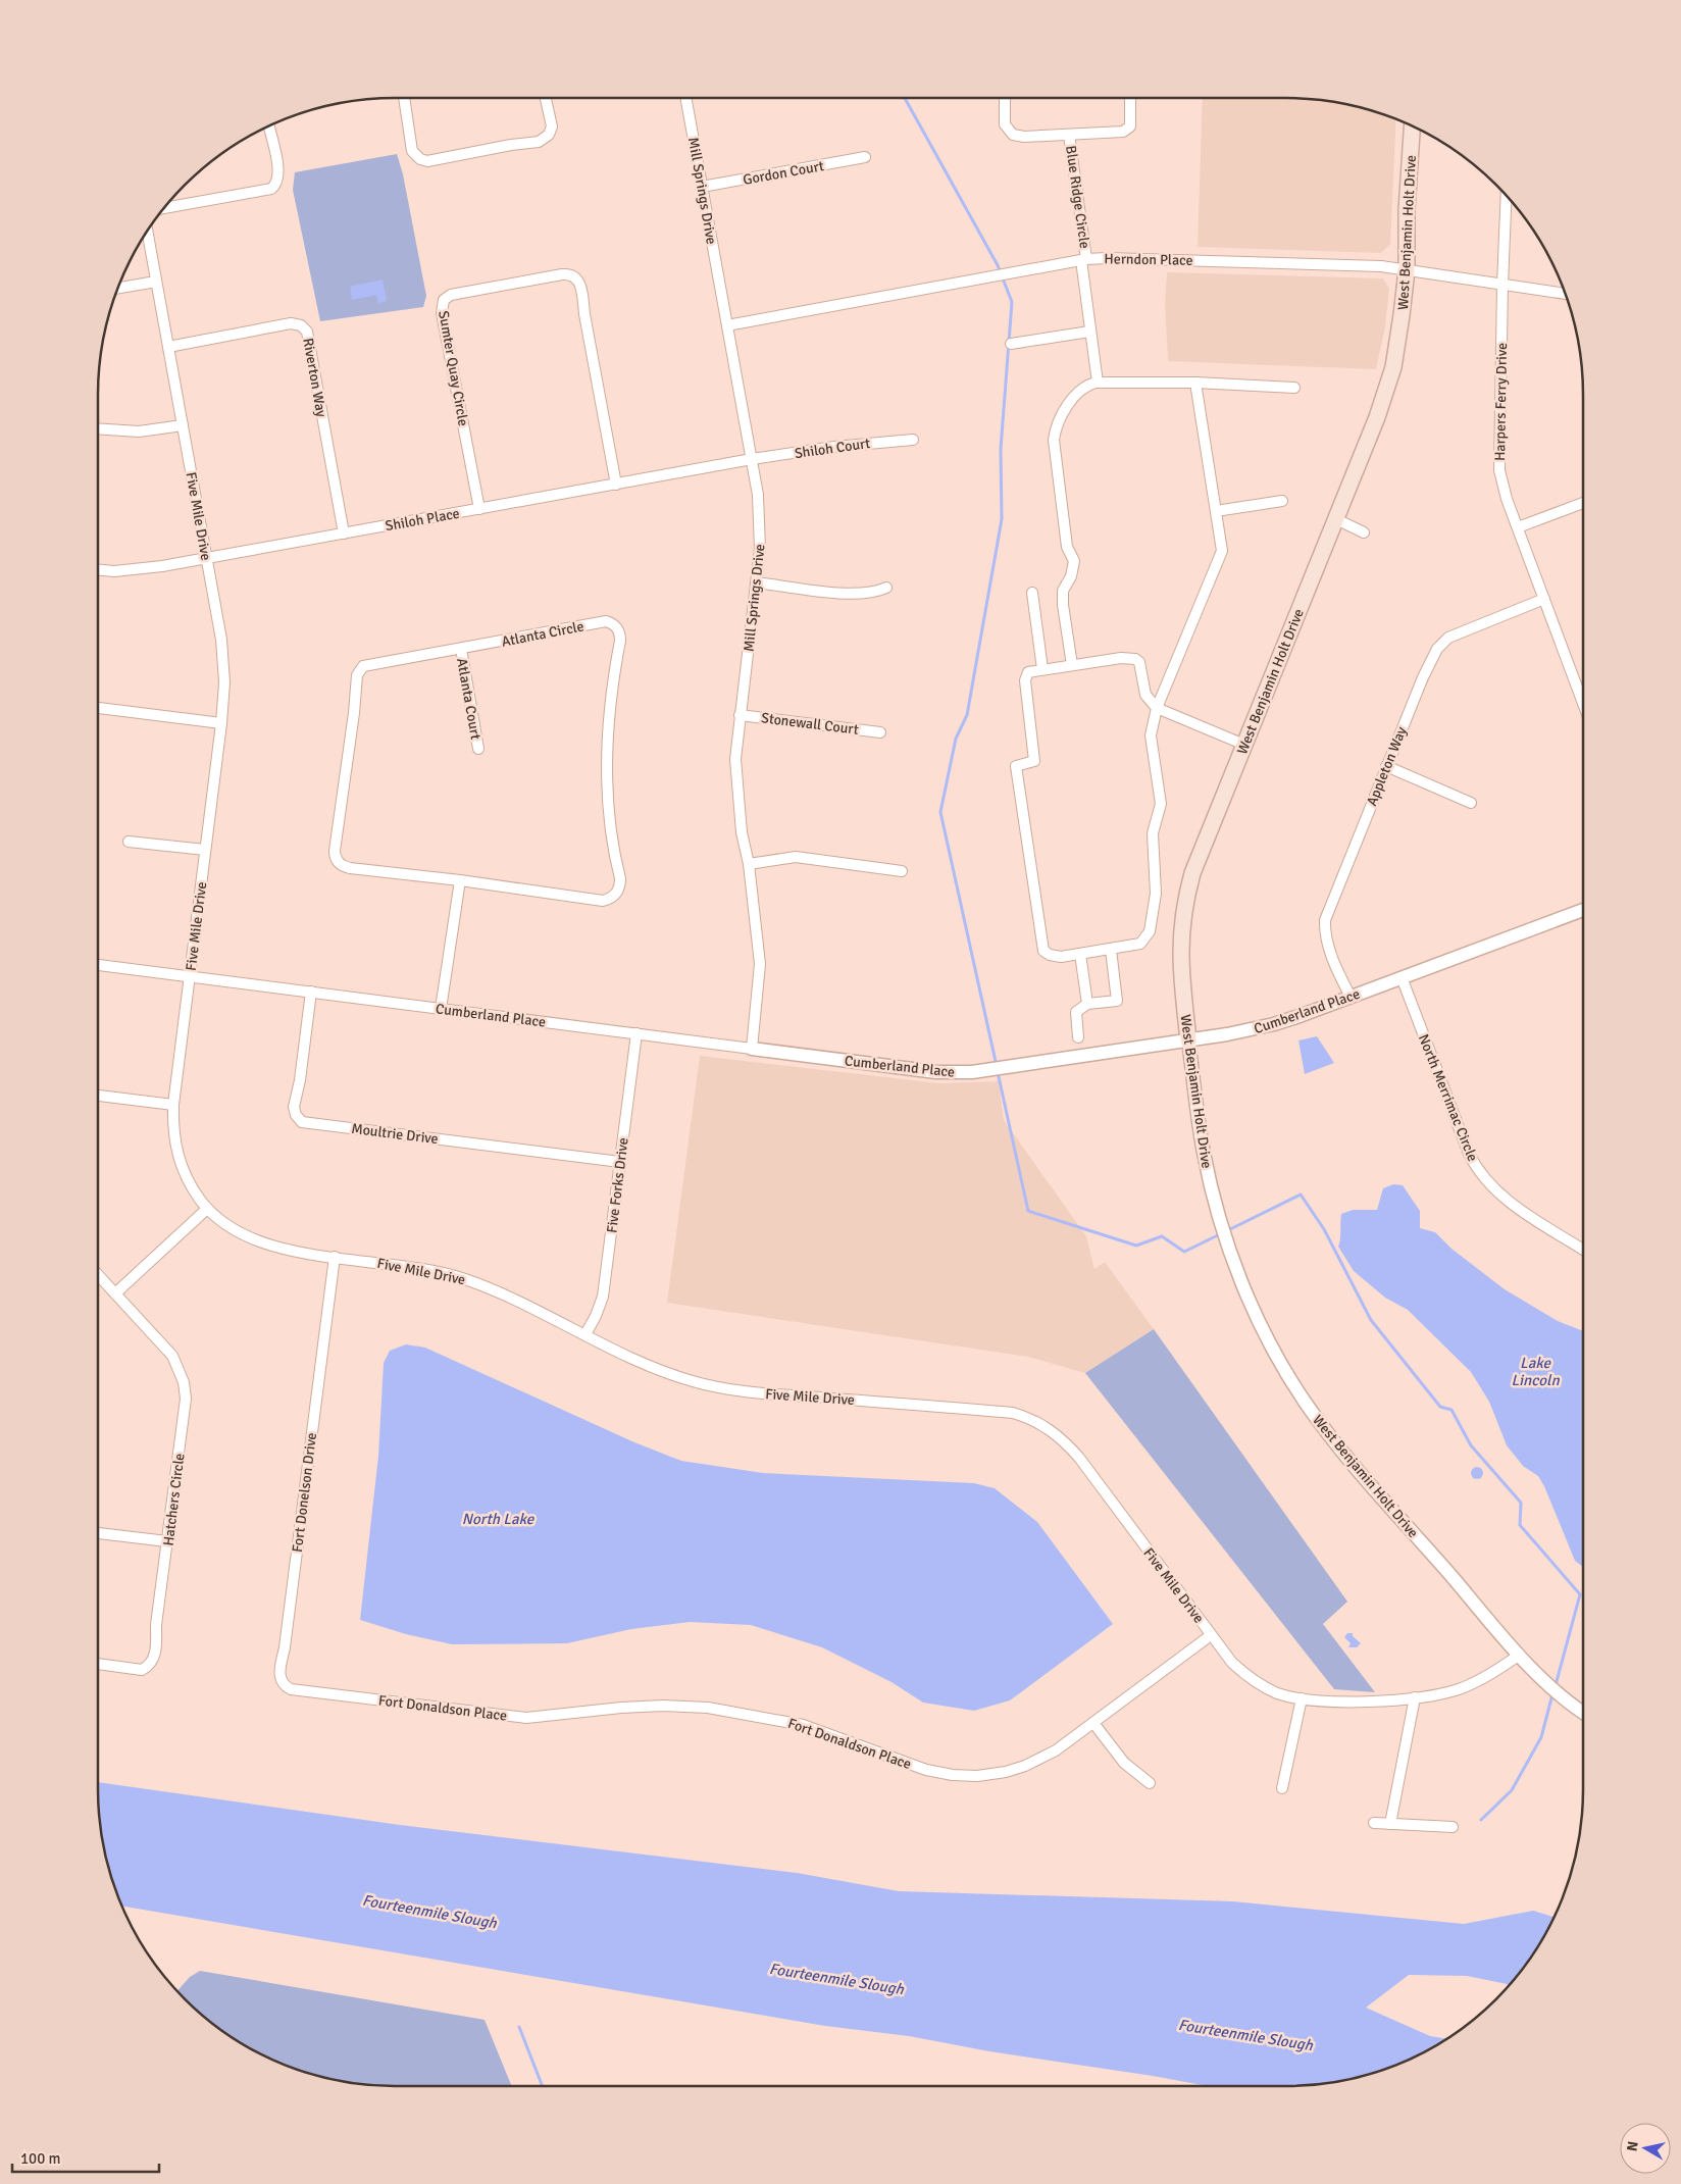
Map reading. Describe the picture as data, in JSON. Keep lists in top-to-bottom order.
{
  "streets": {
    "main road": ["West Benjamin Holt Drive"],
    "street": [
      "Gordon Court",
      "Mill Springs Drive",
      "Blue Ridge Circle",
      "Herndon Place",
      "Sumter Quay Circle",
      "Riverton Way",
      "Harpers Ferry Drive",
      "Shiloh Court",
      "Five Mile Drive",
      "Shiloh Place",
      "Atlanta Circle",
      "Atlanta Court",
      "Stonewall Court",
      "Appleton Way",
      "Cumberland Place",
      "North Merrimac Circle",
      "Moultrie Drive",
      "Five Forks Drive",
      "Fort Donelson Drive",
      "Hatchers Circle",
      "Fort Donaldson Place"
    ]
  },
  "crossings": [
    ["Gordon Court", "Mill Springs Drive"],
    ["Mill Springs Drive", "Herndon Place"],
    ["Mill Springs Drive", "Shiloh Court"],
    ["Mill Springs Drive", "Shiloh Place"],
    ["Mill Springs Drive", "Stonewall Court"],
    ["Mill Springs Drive", "Cumberland Place"],
    ["Blue Ridge Circle", "Herndon Place"],
    ["West Benjamin Holt Drive", "Herndon Place"],
    ["West Benjamin Holt Drive", "Five Mile Drive"],
    ["West Benjamin Holt Drive", "Cumberland Place"],
    ["Herndon Place", "Harpers Ferry Drive"],
    ["Sumter Quay Circle", "Shiloh Place"],
    ["Riverton Way", "Five Mile Drive"],
    ["Riverton Way", "Shiloh Place"],
    ["Harpers Ferry Drive", "Appleton Way"],
    ["Shiloh Court", "Shiloh Place"],
    ["Five Mile Drive", "Shiloh Place"],
    ["Five Mile Drive", "Cumberland Place"],
    ["Five Mile Drive", "Five Forks Drive"],
    ["Five Mile Drive", "Fort Donelson Drive"],
    ["Five Mile Drive", "Fort Donaldson Place"],
    ["Atlanta Circle", "Atlanta Court"],
    ["Appleton Way", "Cumberland Place"],
    ["Cumberland Place", "North Merrimac Circle"],
    ["Cumberland Place", "Moultrie Drive"],
    ["Cumberland Place", "Five Forks Drive"],
    ["Moultrie Drive", "Five Forks Drive"],
    ["Fort Donelson Drive", "Fort Donaldson Place"]
  ],
  "water": ["Lake Lincoln", "North Lake", "Fourteenmile Slough"],
  "scale_bar": "100 m",
  "north": "left"
}
